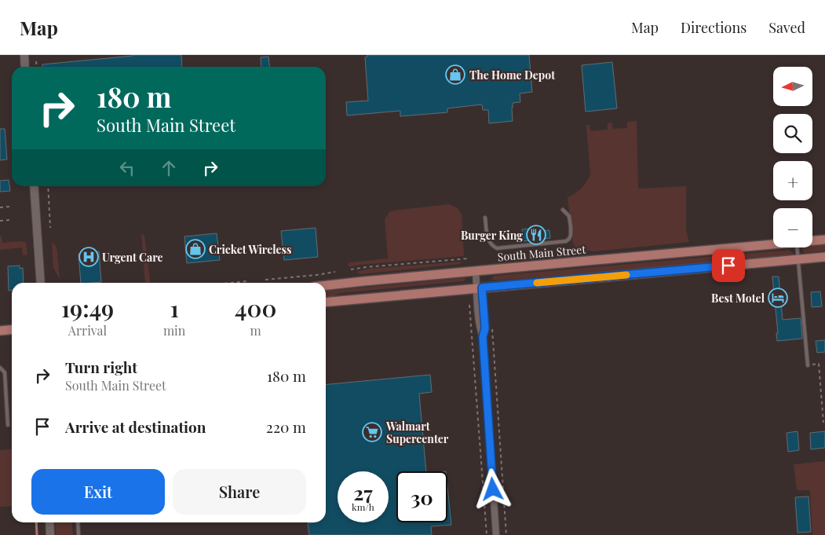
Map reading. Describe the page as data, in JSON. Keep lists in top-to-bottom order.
{
  "streets": {
    "main road": ["South Main Street"]
  },
  "places": {
    "shop": ["The Home Depot", "Cricket Wireless"],
    "restaurant": ["Burger King"],
    "hospital": ["Urgent Care"],
    "hotel": ["Best Motel"],
    "supermarket": ["Walmart Supercenter"]
  },
  "north": "left",
  "page": {
    "header": "Map",
    "nav": ["Map", "Directions", "Saved"],
    "map_buttons": ["+", "−"],
    "turn": ["180 m", "South Main Street"],
    "eta": [
      "19:49",
      "Arrival",
      "1",
      "min",
      "400",
      "m"
    ],
    "list": [
      {
        "name": "Turn right",
        "note": "South Main Street",
        "value": "180 m"
      },
      {
        "name": "Arrive at destination",
        "value": "220 m"
      }
    ],
    "buttons": ["Exit", "Share"],
    "speed": "27 km/h",
    "limit": "30"
  }
}
